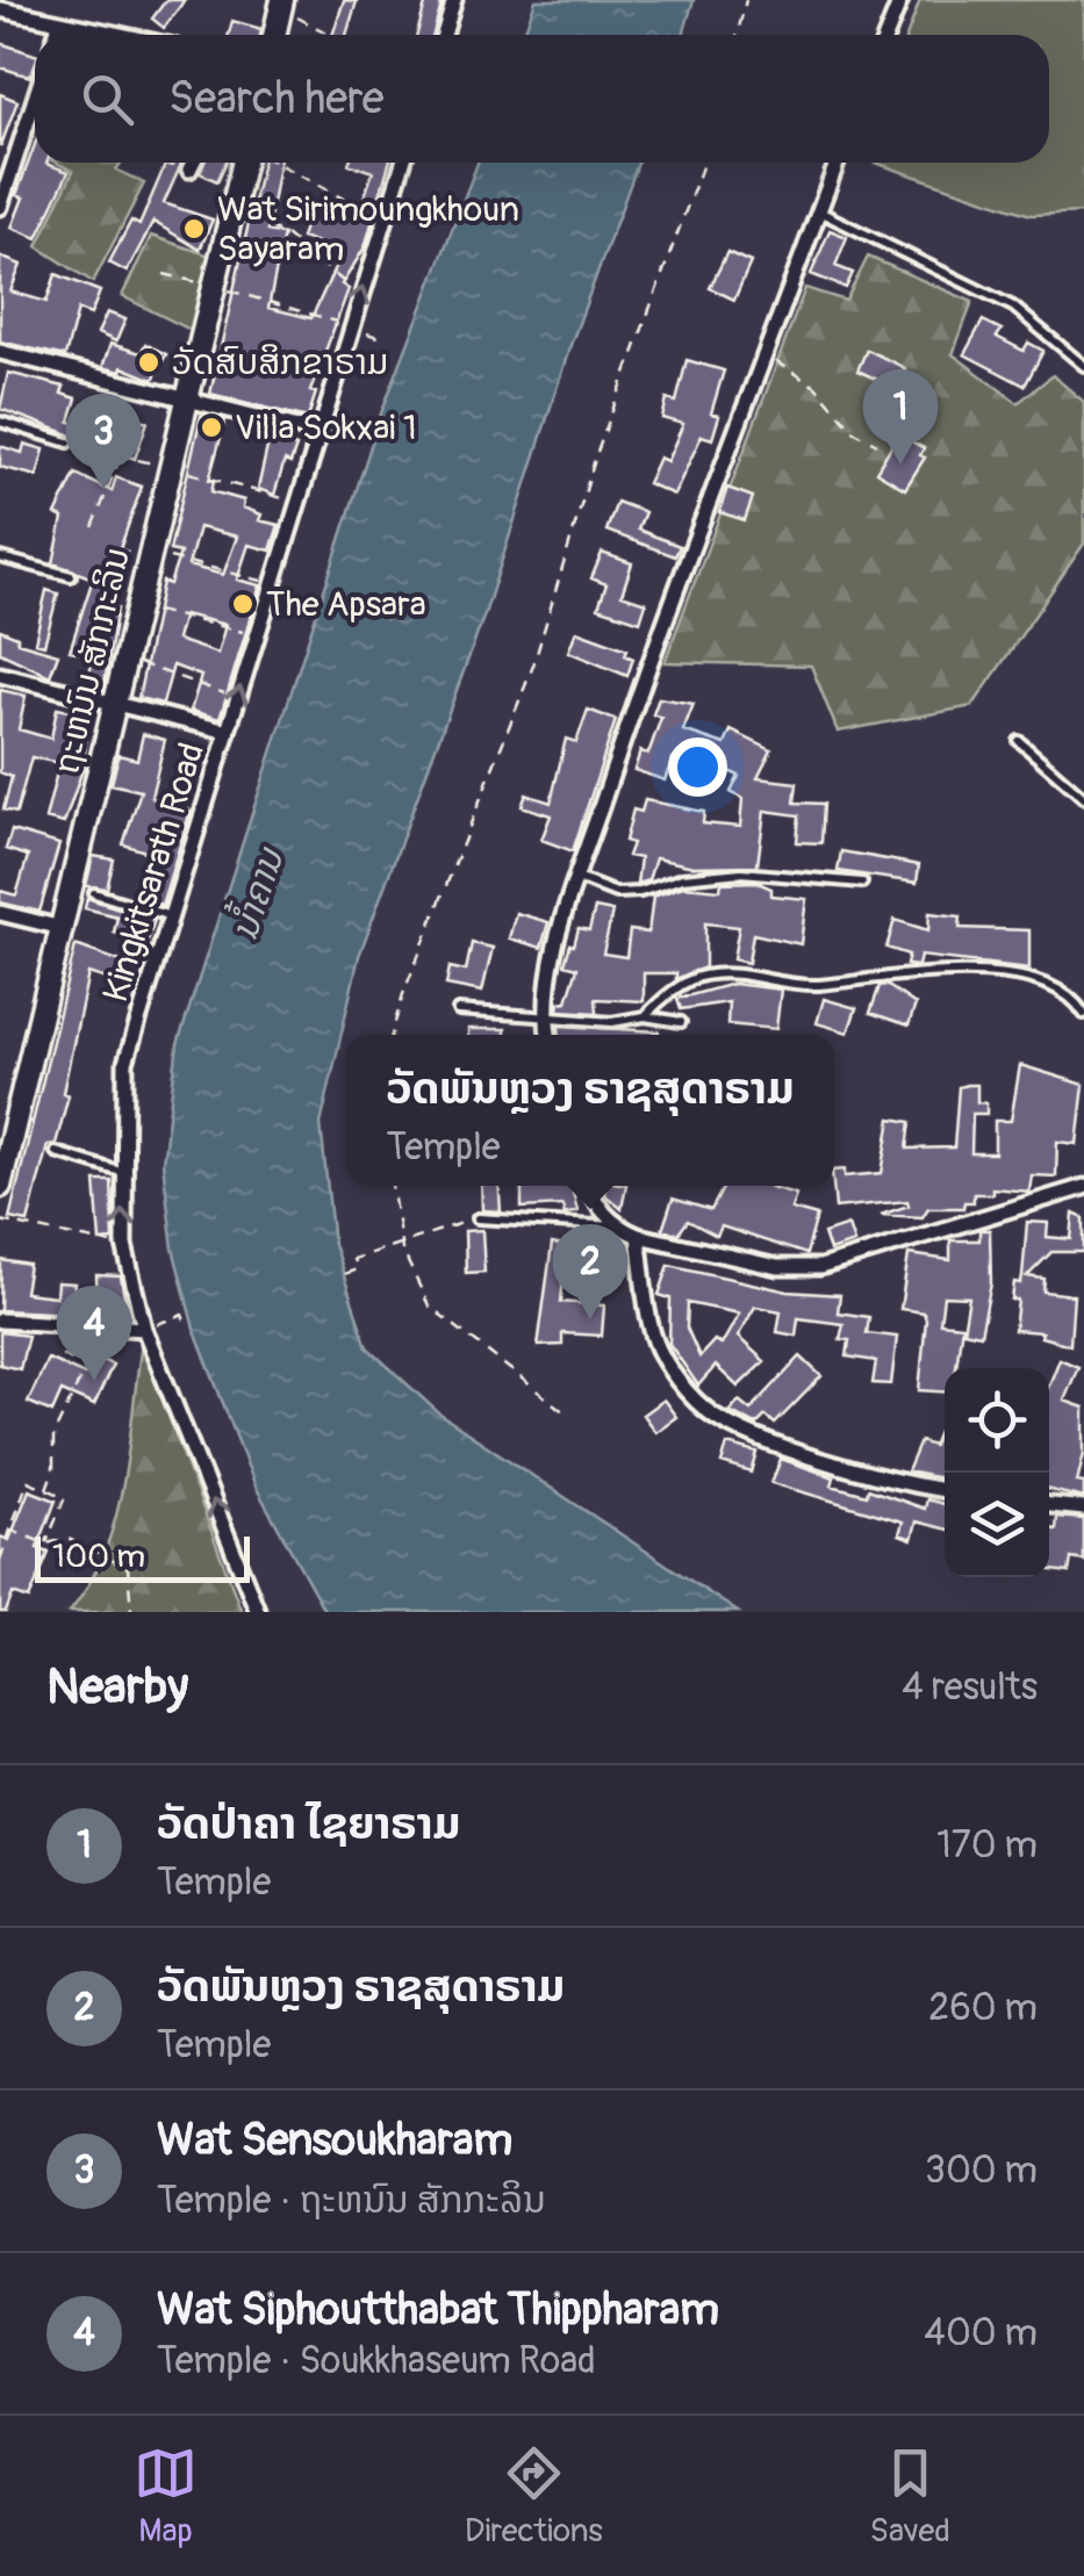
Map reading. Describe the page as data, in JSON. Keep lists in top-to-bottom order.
{
  "streets": {
    "main road": ["ຖະຫນົນ ສັກກະລິນ"],
    "street": ["Kingkitsarath Road"]
  },
  "one_way": ["Kingkitsarath Road"],
  "water": ["ນ້ຳຄານ"],
  "places": [
    "Wat Sirimoungkhoun Sayaram",
    "ວັດສົບສິກຂາຣາມ",
    "Villa Sokxai 1",
    "The Apsara"
  ],
  "scale_bar": "100 m",
  "page": {
    "search": "Search here",
    "pins": [
      "1",
      "3",
      "2",
      "4"
    ],
    "popup": ["ວັດພັນຫຼວງ ຣາຊສຸດາຣາມ", "Temple"],
    "scale": "100 m",
    "heading": ["Nearby", "4 results"],
    "list": [
      {
        "mark": "1",
        "name": "ວັດປ່າຄາ ໄຊຍາຣາມ",
        "note": "Temple",
        "value": "170 m"
      },
      {
        "mark": "2",
        "name": "ວັດພັນຫຼວງ ຣາຊສຸດາຣາມ",
        "note": "Temple",
        "value": "260 m"
      },
      {
        "mark": "3",
        "name": "Wat Sensoukharam",
        "note": "Temple · ຖະຫນົນ ສັກກະລິນ",
        "value": "300 m"
      },
      {
        "mark": "4",
        "name": "Wat Siphoutthabat Thippharam",
        "note": "Temple · Soukkhaseum Road",
        "value": "400 m"
      }
    ],
    "nav": ["Map", "Directions", "Saved"]
  }
}
